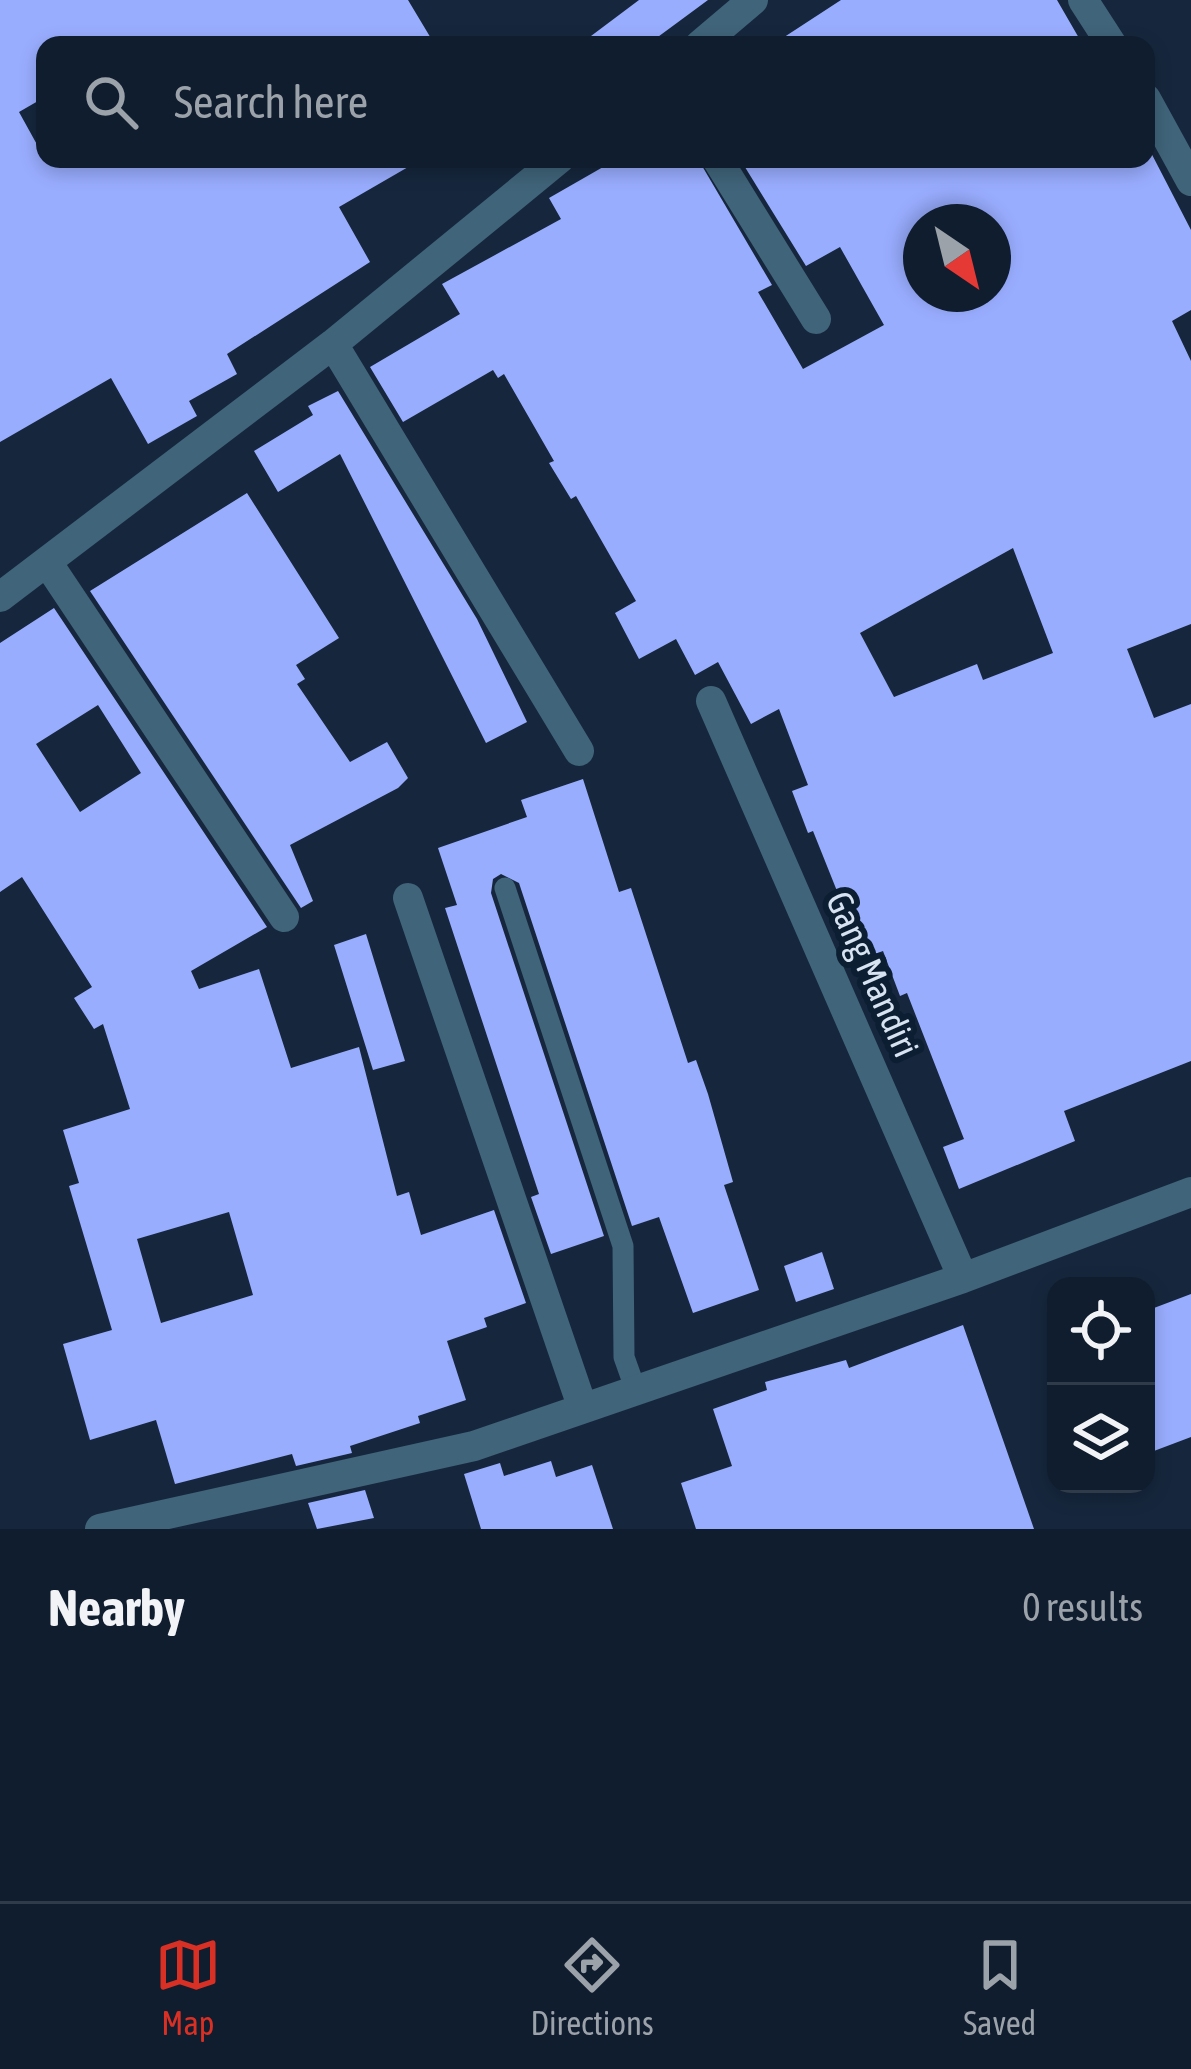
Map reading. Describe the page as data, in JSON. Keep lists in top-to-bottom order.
{
  "streets": {
    "street": ["Gang Mandiri"]
  },
  "north": "bottom right",
  "page": {
    "search": "Search here",
    "heading": ["Nearby", "0 results"],
    "nav": ["Map", "Directions", "Saved"]
  }
}
